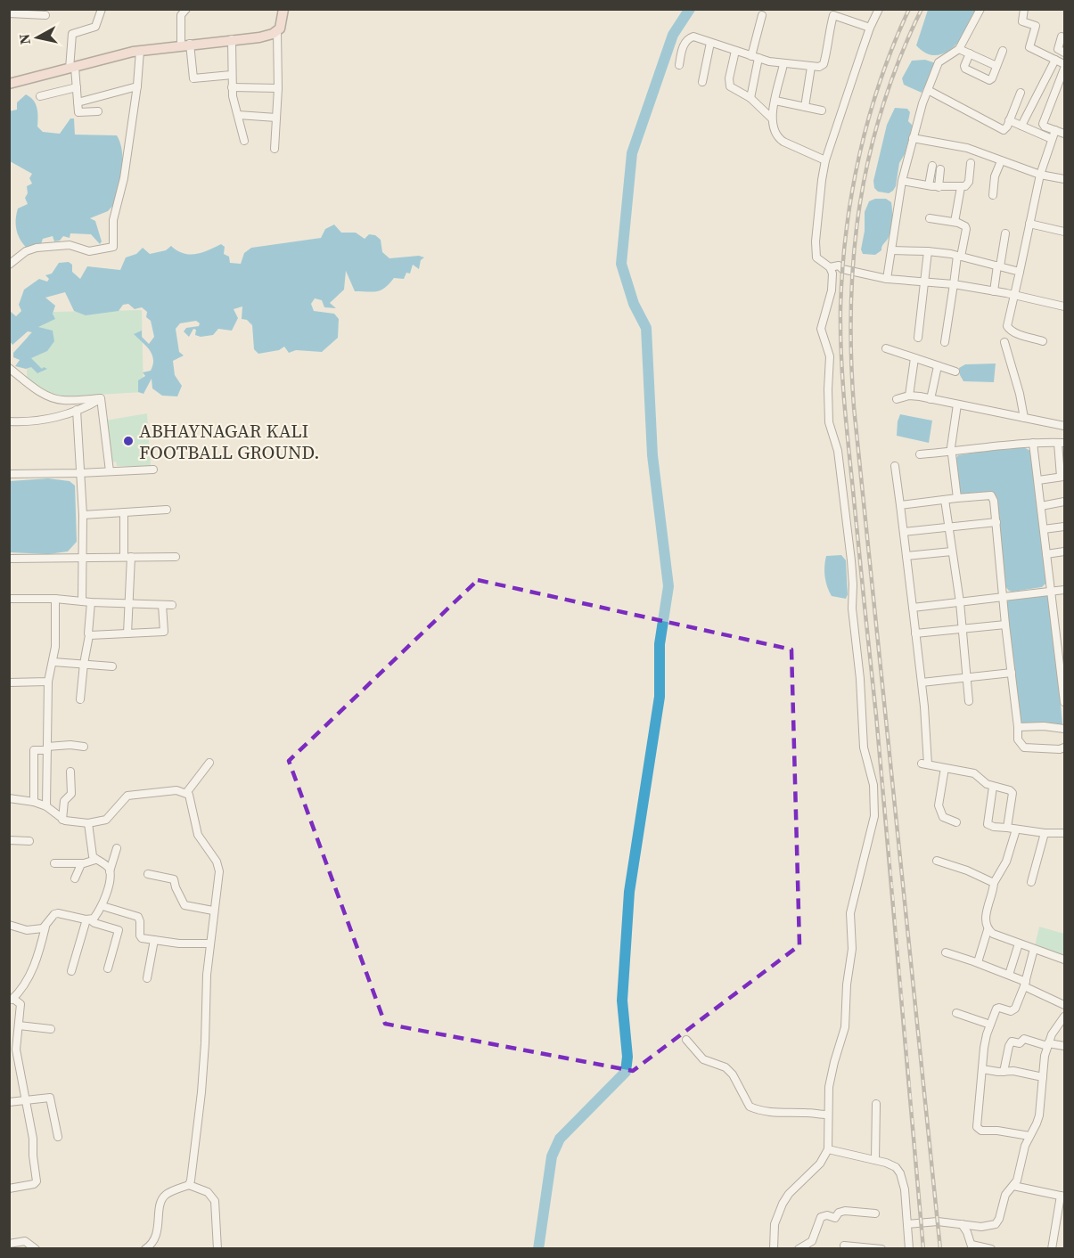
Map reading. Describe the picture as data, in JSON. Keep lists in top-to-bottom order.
{
  "places": ["ABHAYNAGAR KALI FOOTBALL GROUND."],
  "north": "left"
}
